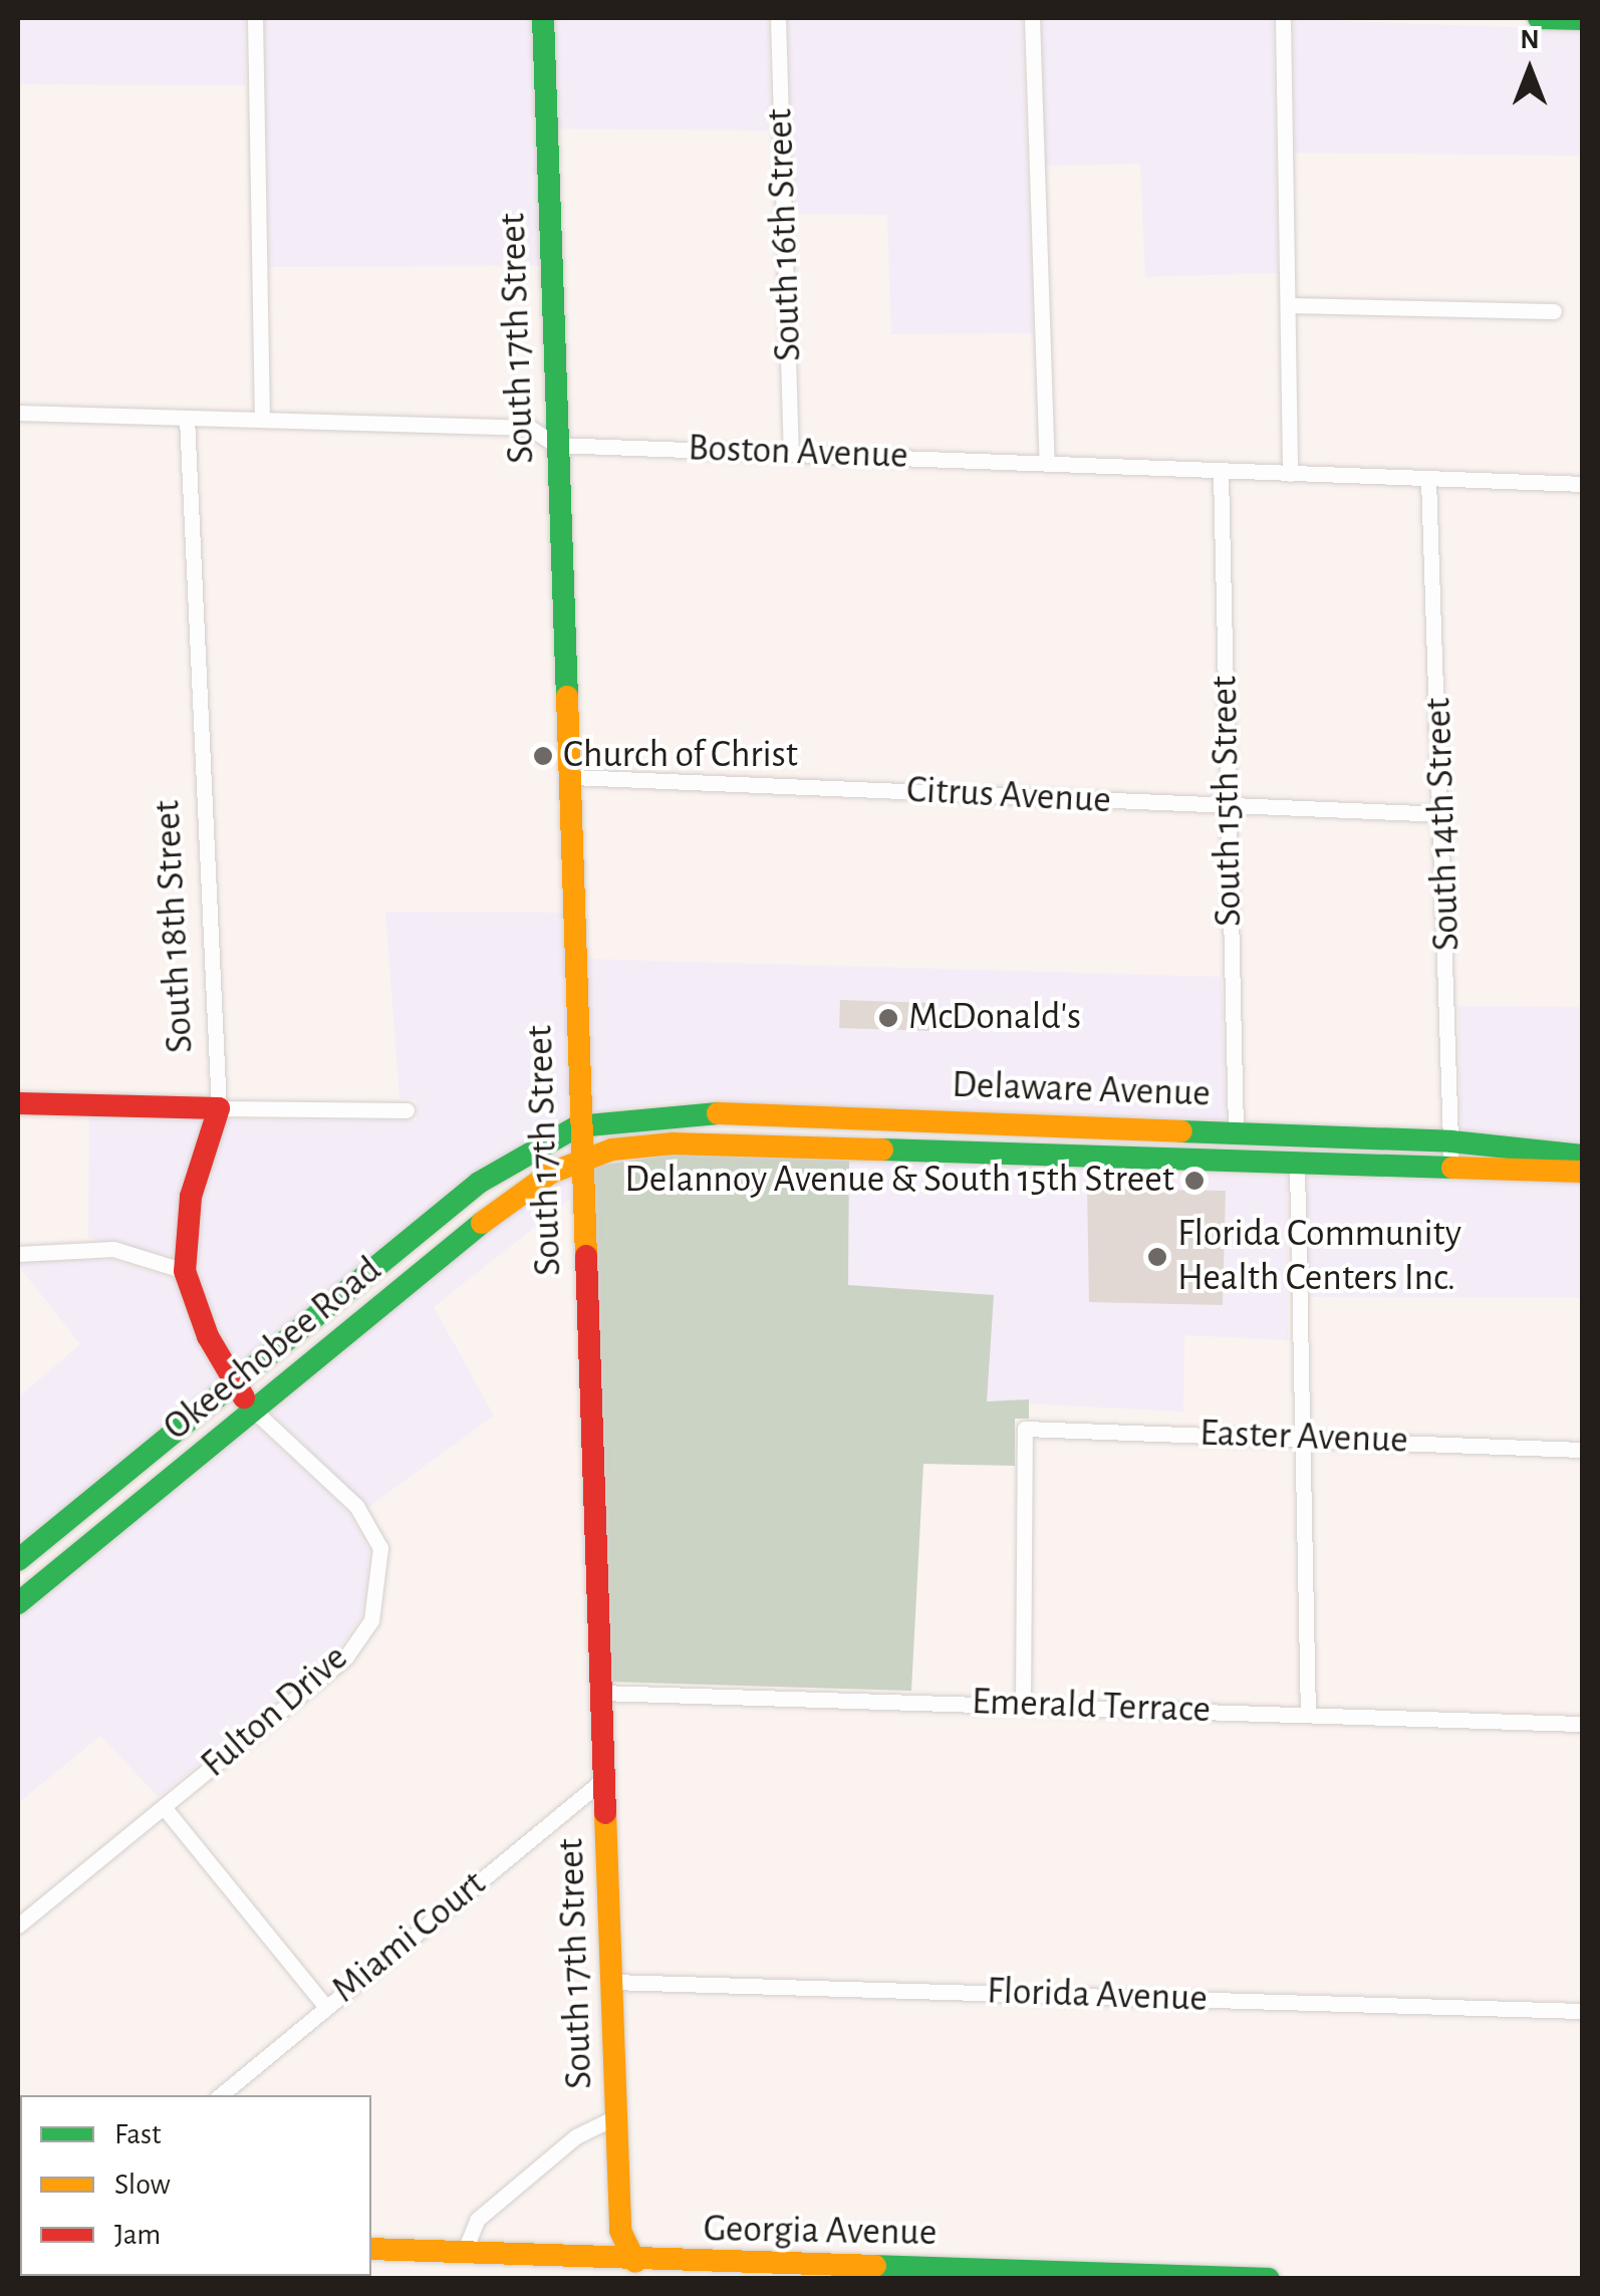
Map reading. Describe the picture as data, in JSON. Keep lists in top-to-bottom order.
{
  "streets": {
    "street": [
      "South 16th Street",
      "South 17th Street",
      "Boston Avenue",
      "Citrus Avenue",
      "South 15th Street",
      "South 14th Street",
      "South 18th Street",
      "Delaware Avenue",
      "Okeechobee Road",
      "Easter Avenue",
      "Emerald Terrace",
      "Fulton Drive",
      "Miami Court",
      "Florida Avenue",
      "Georgia Avenue"
    ]
  },
  "crossings": [
    ["South 16th Street", "Boston Avenue"],
    ["South 17th Street", "Boston Avenue"],
    ["South 17th Street", "Citrus Avenue"],
    ["South 17th Street", "Delaware Avenue"],
    ["South 17th Street", "Okeechobee Road"],
    ["South 17th Street", "Emerald Terrace"],
    ["South 17th Street", "Miami Court"],
    ["South 17th Street", "Florida Avenue"],
    ["South 17th Street", "Georgia Avenue"],
    ["Boston Avenue", "South 15th Street"],
    ["Boston Avenue", "South 14th Street"],
    ["Boston Avenue", "South 18th Street"],
    ["Citrus Avenue", "South 15th Street"],
    ["Citrus Avenue", "South 14th Street"],
    ["South 15th Street", "Delaware Avenue"],
    ["South 14th Street", "Delaware Avenue"],
    ["South 18th Street", "Okeechobee Road"],
    ["South 18th Street", "Fulton Drive"],
    ["Delaware Avenue", "Okeechobee Road"],
    ["Okeechobee Road", "Fulton Drive"],
    ["Easter Avenue", "Emerald Terrace"]
  ],
  "places": [
    "Church of Christ",
    "McDonald's",
    "Delannoy Avenue & South 15th Street",
    "Florida Community Health Centers Inc."
  ],
  "legend": ["Fast", "Slow", "Jam"],
  "north": "top"
}
